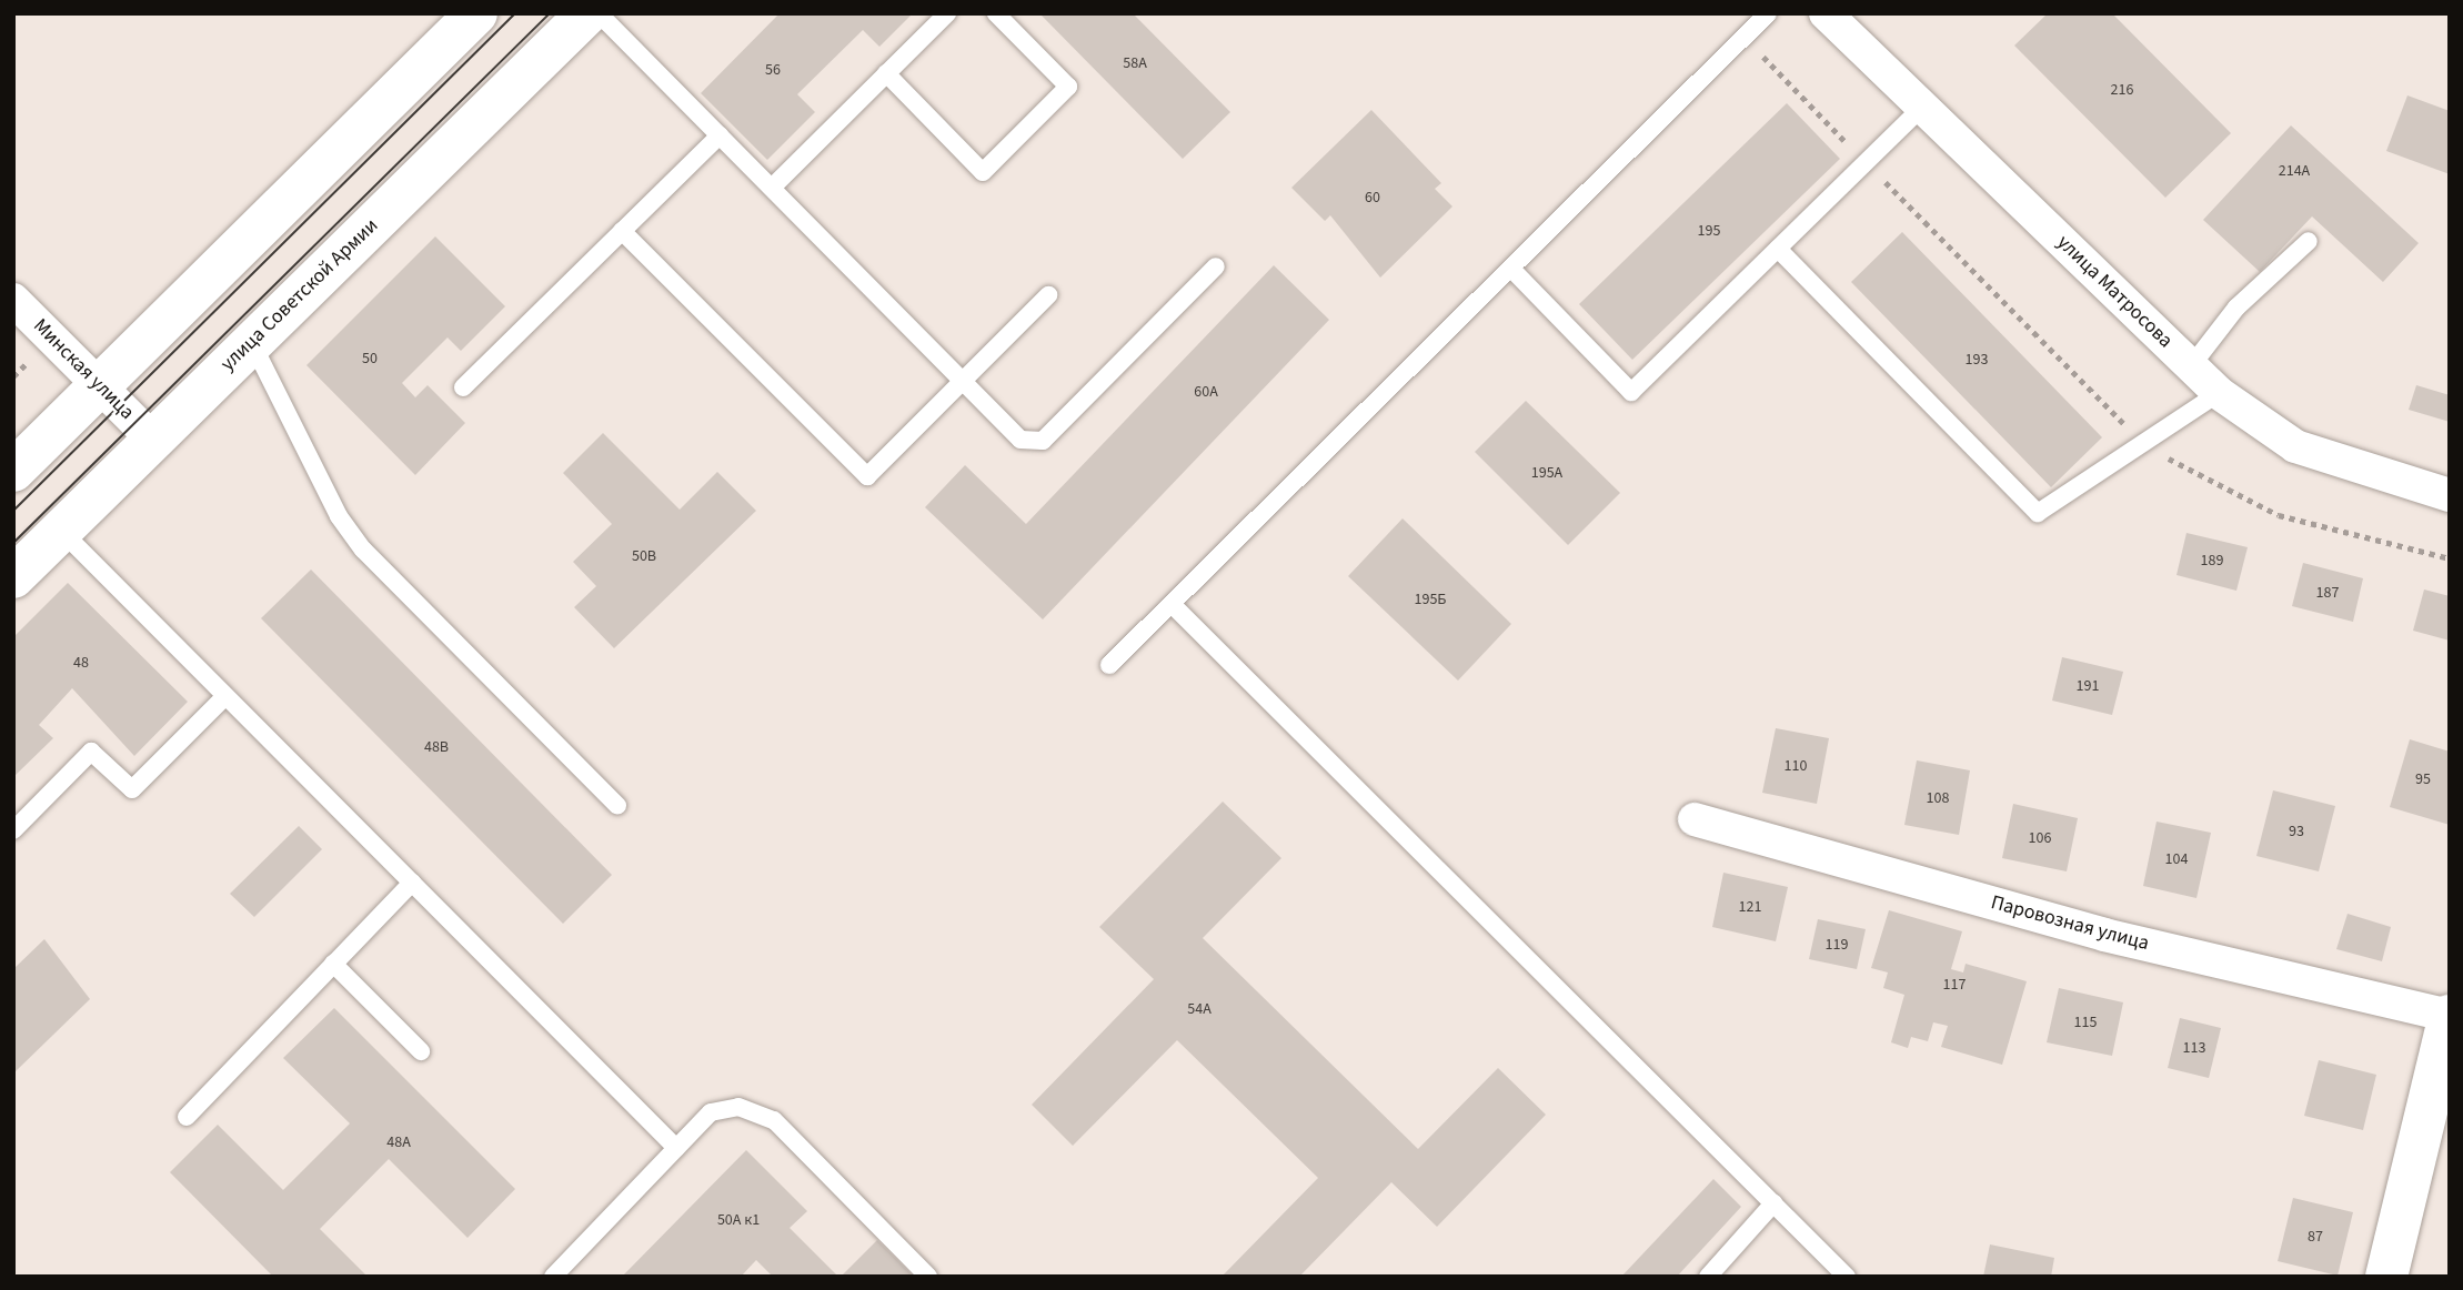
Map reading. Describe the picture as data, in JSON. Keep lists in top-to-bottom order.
{
  "streets": {
    "main road": ["улица Советской Армии"],
    "street": ["улица Матросова", "Минская улица", "Паровозная улица"]
  },
  "crossings": [
    ["улица Советской Армии", "Минская улица"]
  ],
  "house_numbers": [
    "58А",
    "56",
    "216",
    "214А",
    "60",
    "195",
    "50",
    "193",
    "60А",
    "195А",
    "50В",
    "189",
    "187",
    "195Б",
    "48",
    "191",
    "48В",
    "110",
    "95",
    "108",
    "93",
    "106",
    "104",
    "121",
    "119",
    "117",
    "54А",
    "115",
    "113",
    "48А",
    "50А к1",
    "87"
  ]
}
